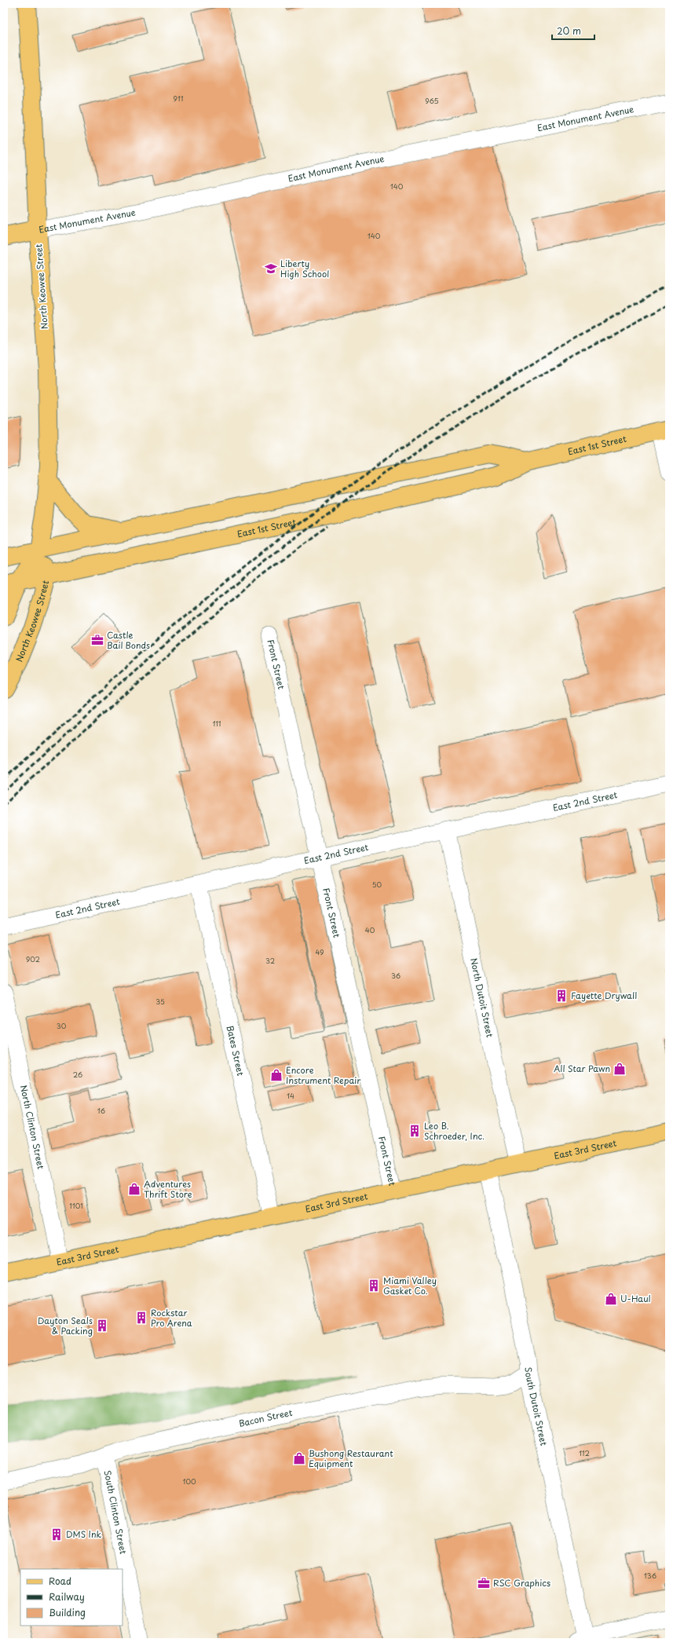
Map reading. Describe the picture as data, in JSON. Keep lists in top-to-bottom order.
{
  "streets": {
    "main road": [
      "East Monument Avenue",
      "North Keowee Street",
      "East 1st Street",
      "East 3rd Street"
    ],
    "street": [
      "Front Street",
      "East 2nd Street",
      "North Dutoit Street",
      "Bates Street",
      "North Clinton Street",
      "South Dutoit Street",
      "Bacon Street",
      "South Clinton Street"
    ]
  },
  "crossings": [
    ["East Monument Avenue", "North Keowee Street"],
    ["North Keowee Street", "East 1st Street"],
    ["Front Street", "East 2nd Street"],
    ["Front Street", "East 3rd Street"],
    ["East 2nd Street", "North Dutoit Street"],
    ["East 2nd Street", "Bates Street"],
    ["North Dutoit Street", "East 3rd Street"],
    ["Bates Street", "East 3rd Street"],
    ["North Clinton Street", "East 3rd Street"],
    ["East 3rd Street", "South Dutoit Street"],
    ["South Dutoit Street", "Bacon Street"],
    ["Bacon Street", "South Clinton Street"]
  ],
  "places": {
    "school or university": ["Liberty High School"],
    "office": ["Castle Bail Bonds", "RSC Graphics"],
    "building": [
      "Fayette Drywall",
      "Leo B. Schroeder, Inc.",
      "Miami Valley Gasket Co.",
      "Rockstar Pro Arena",
      "Dayton Seals & Packing",
      "DMS Ink"
    ],
    "shop": [
      "All Star Pawn",
      "Encore Instrument Repair",
      "Adventures Thrift Store",
      "U-Haul",
      "Bushong Restaurant Equipment"
    ]
  },
  "house_numbers": [
    "911",
    "965",
    "140",
    "140",
    "111",
    "50",
    "40",
    "49",
    "902",
    "32",
    "36",
    "35",
    "30",
    "26",
    "14",
    "16",
    "1101",
    "112",
    "100",
    "136"
  ],
  "legend": ["Road", "Railway", "Building"],
  "scale_bar": "20 m"
}
